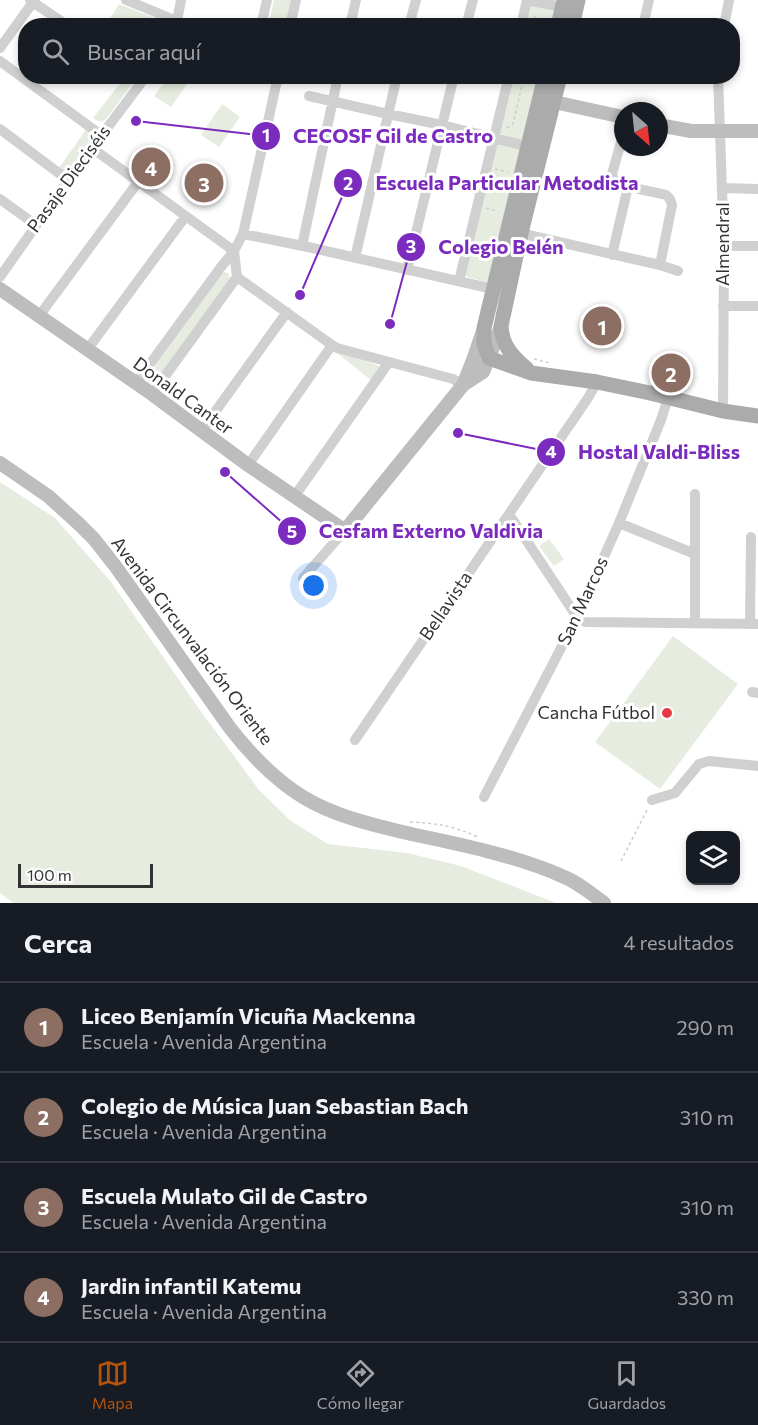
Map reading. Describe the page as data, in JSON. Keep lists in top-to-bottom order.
{
  "streets": {
    "street": [
      "Pasaje Dieciséis",
      "Almendral",
      "Donald Canter",
      "San Marcos",
      "Bellavista",
      "Avenida Circunvalación Oriente"
    ]
  },
  "places": [
    "CECOSF Gil de Castro",
    "Escuela Particular Metodista",
    "Colegio Belén",
    "Hostal Valdi-Bliss",
    "Cesfam Externo Valdivia",
    "Cancha Fútbol"
  ],
  "scale_bar": "100 m",
  "north": "bottom right",
  "page": {
    "search": "Buscar aquí",
    "pins": [
      "4",
      "3",
      "1",
      "2"
    ],
    "scale": "100 m",
    "heading": ["Cerca", "4 resultados"],
    "list": [
      {
        "mark": "1",
        "name": "Liceo Benjamín Vicuña Mackenna",
        "note": "Escuela · Avenida Argentina",
        "value": "290 m"
      },
      {
        "mark": "2",
        "name": "Colegio de Música Juan Sebastian Bach",
        "note": "Escuela · Avenida Argentina",
        "value": "310 m"
      },
      {
        "mark": "3",
        "name": "Escuela Mulato Gil de Castro",
        "note": "Escuela · Avenida Argentina",
        "value": "310 m"
      },
      {
        "mark": "4",
        "name": "Jardin infantil Katemu",
        "note": "Escuela · Avenida Argentina",
        "value": "330 m"
      }
    ],
    "nav": ["Mapa", "Cómo llegar", "Guardados"]
  }
}
